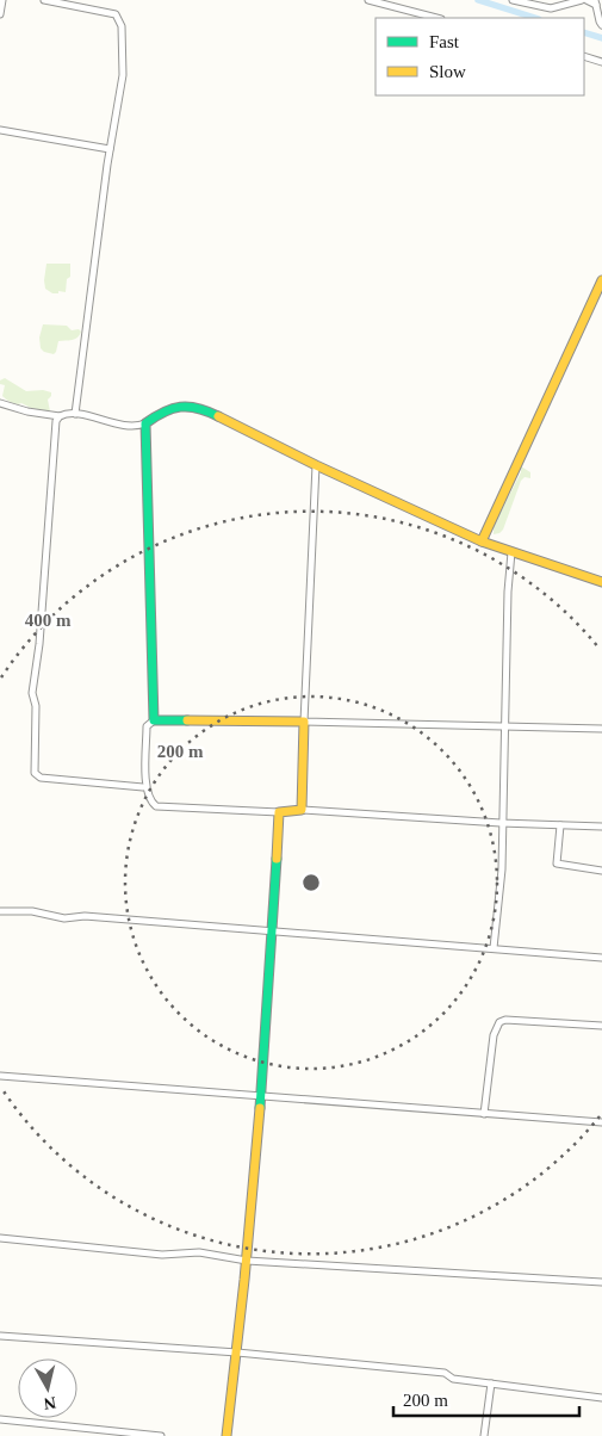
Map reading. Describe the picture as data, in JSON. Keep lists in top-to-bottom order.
{
  "legend": ["Fast", "Slow"],
  "scale_bar": "200 m",
  "north": "bottom",
  "rings": ["400 m", "200 m"]
}
